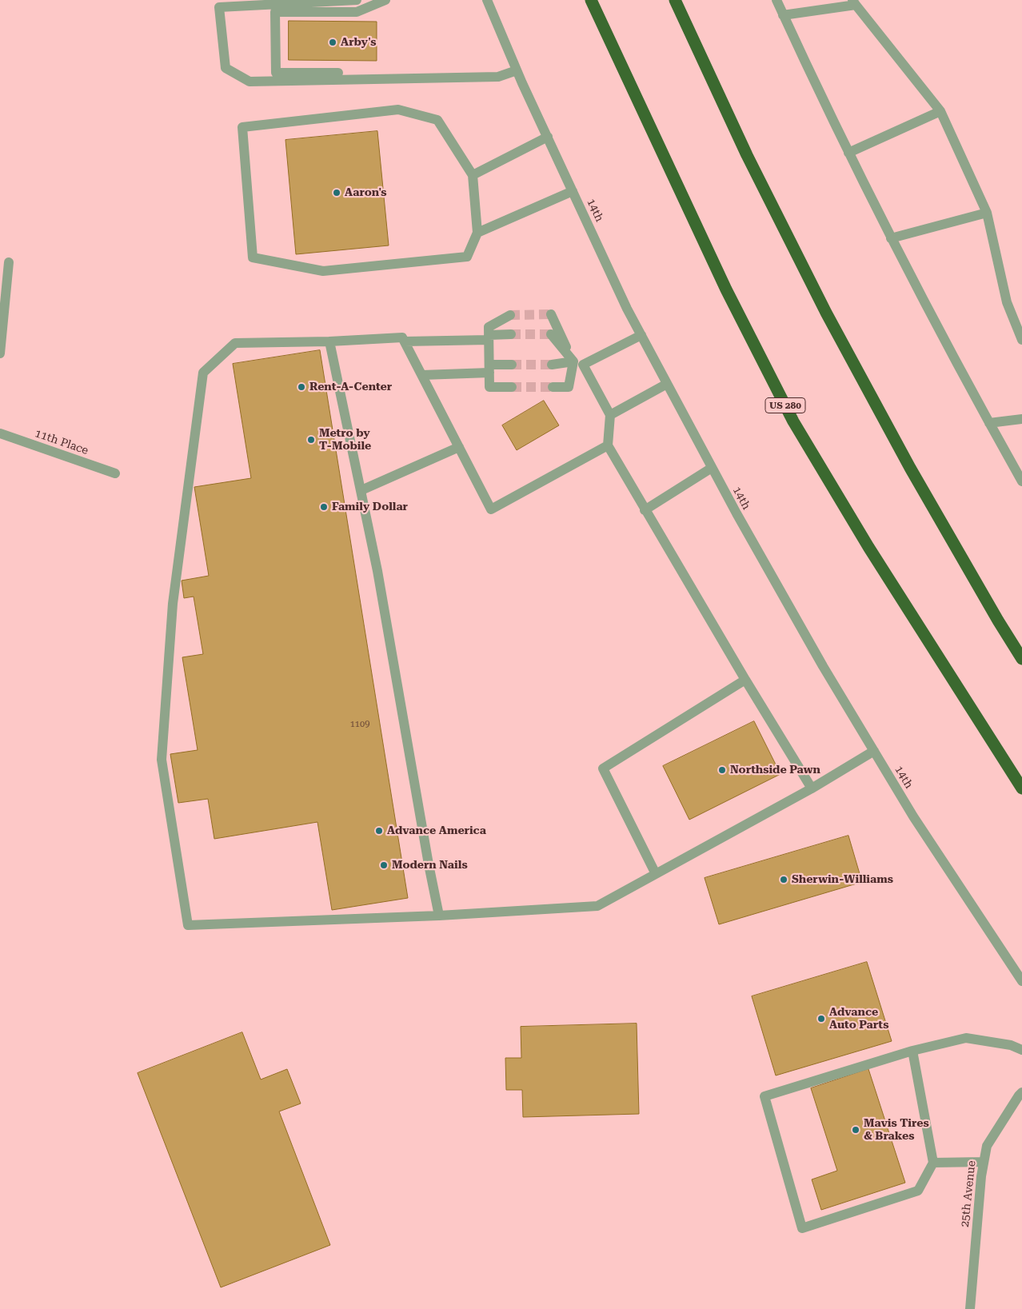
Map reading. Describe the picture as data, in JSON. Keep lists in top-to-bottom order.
{
  "streets": {
    "highway": ["US 280"],
    "street": ["14th", "11th Place", "25th Avenue"]
  },
  "places": [
    "Arby's",
    "Aaron's",
    "Rent-A-Center",
    "Metro by T-Mobile",
    "Family Dollar",
    "Northside Pawn",
    "Advance America",
    "Modern Nails",
    "Sherwin-Williams",
    "Advance Auto Parts",
    "Mavis Tires & Brakes"
  ],
  "house_numbers": ["1109"]
}
